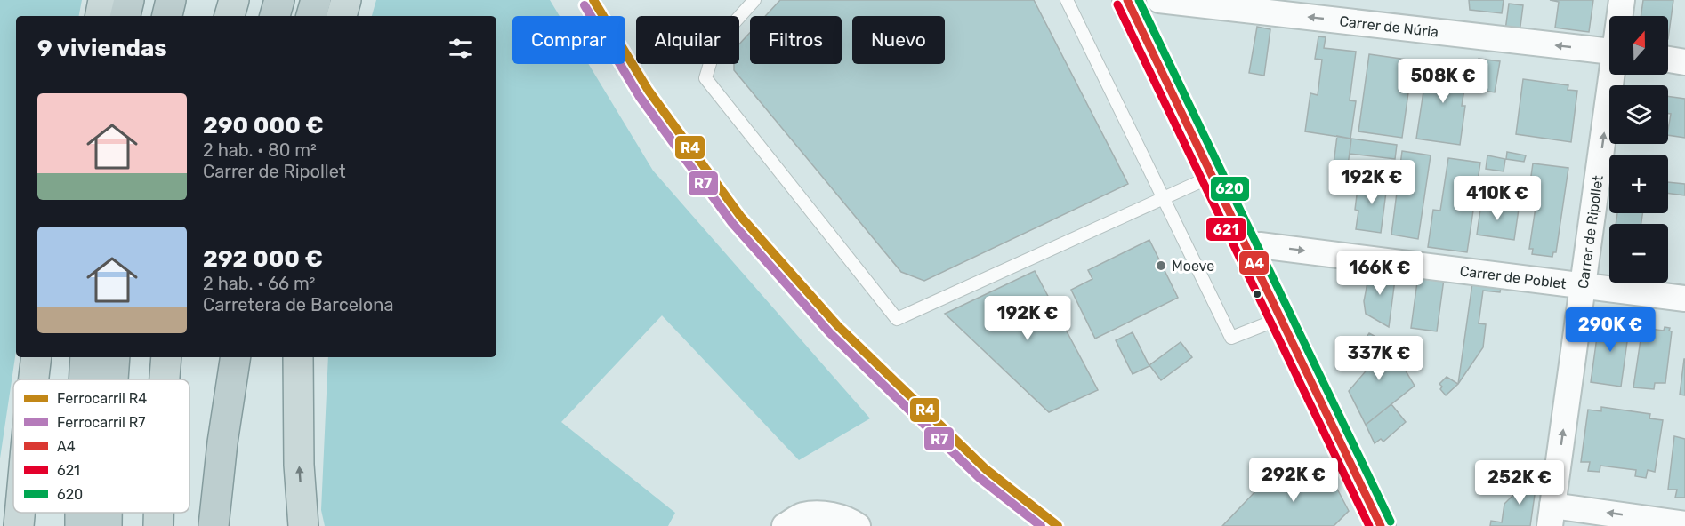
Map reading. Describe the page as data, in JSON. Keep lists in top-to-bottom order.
{
  "streets": {
    "street": ["Carrer de Núria", "Carrer de Ripollet", "Carrer de Poblet"]
  },
  "crossings": [
    ["Carrer de Ripollet", "Carrer de Poblet"]
  ],
  "one_way": ["Carrer de Núria", "Carrer de Ripollet", "Carrer de Poblet"],
  "places": ["Moeve"],
  "lines": [
    "rail line R4",
    "transit line A4",
    "transit line 620",
    "transit line 621",
    "rail line R7"
  ],
  "legend": [
    "Ferrocarril R4",
    "Ferrocarril R7",
    "A4",
    "621",
    "620"
  ],
  "north": "top",
  "page": {
    "map_buttons": ["+", "−"],
    "chip": [
      "Comprar",
      "Alquilar",
      "Filtros",
      "Nuevo"
    ],
    "heading": "9 viviendas",
    "price": [
      "508K €",
      "192K €",
      "410K €",
      "166K €",
      "192K €",
      "290K €",
      "337K €",
      "292K €",
      "252K €"
    ],
    "list": [
      {
        "name": "290 000 €",
        "note": "2 hab. · 80 m² · Carrer de Ripollet"
      },
      {
        "name": "292 000 €",
        "note": "2 hab. · 66 m² · Carretera de Barcelona"
      }
    ]
  }
}
